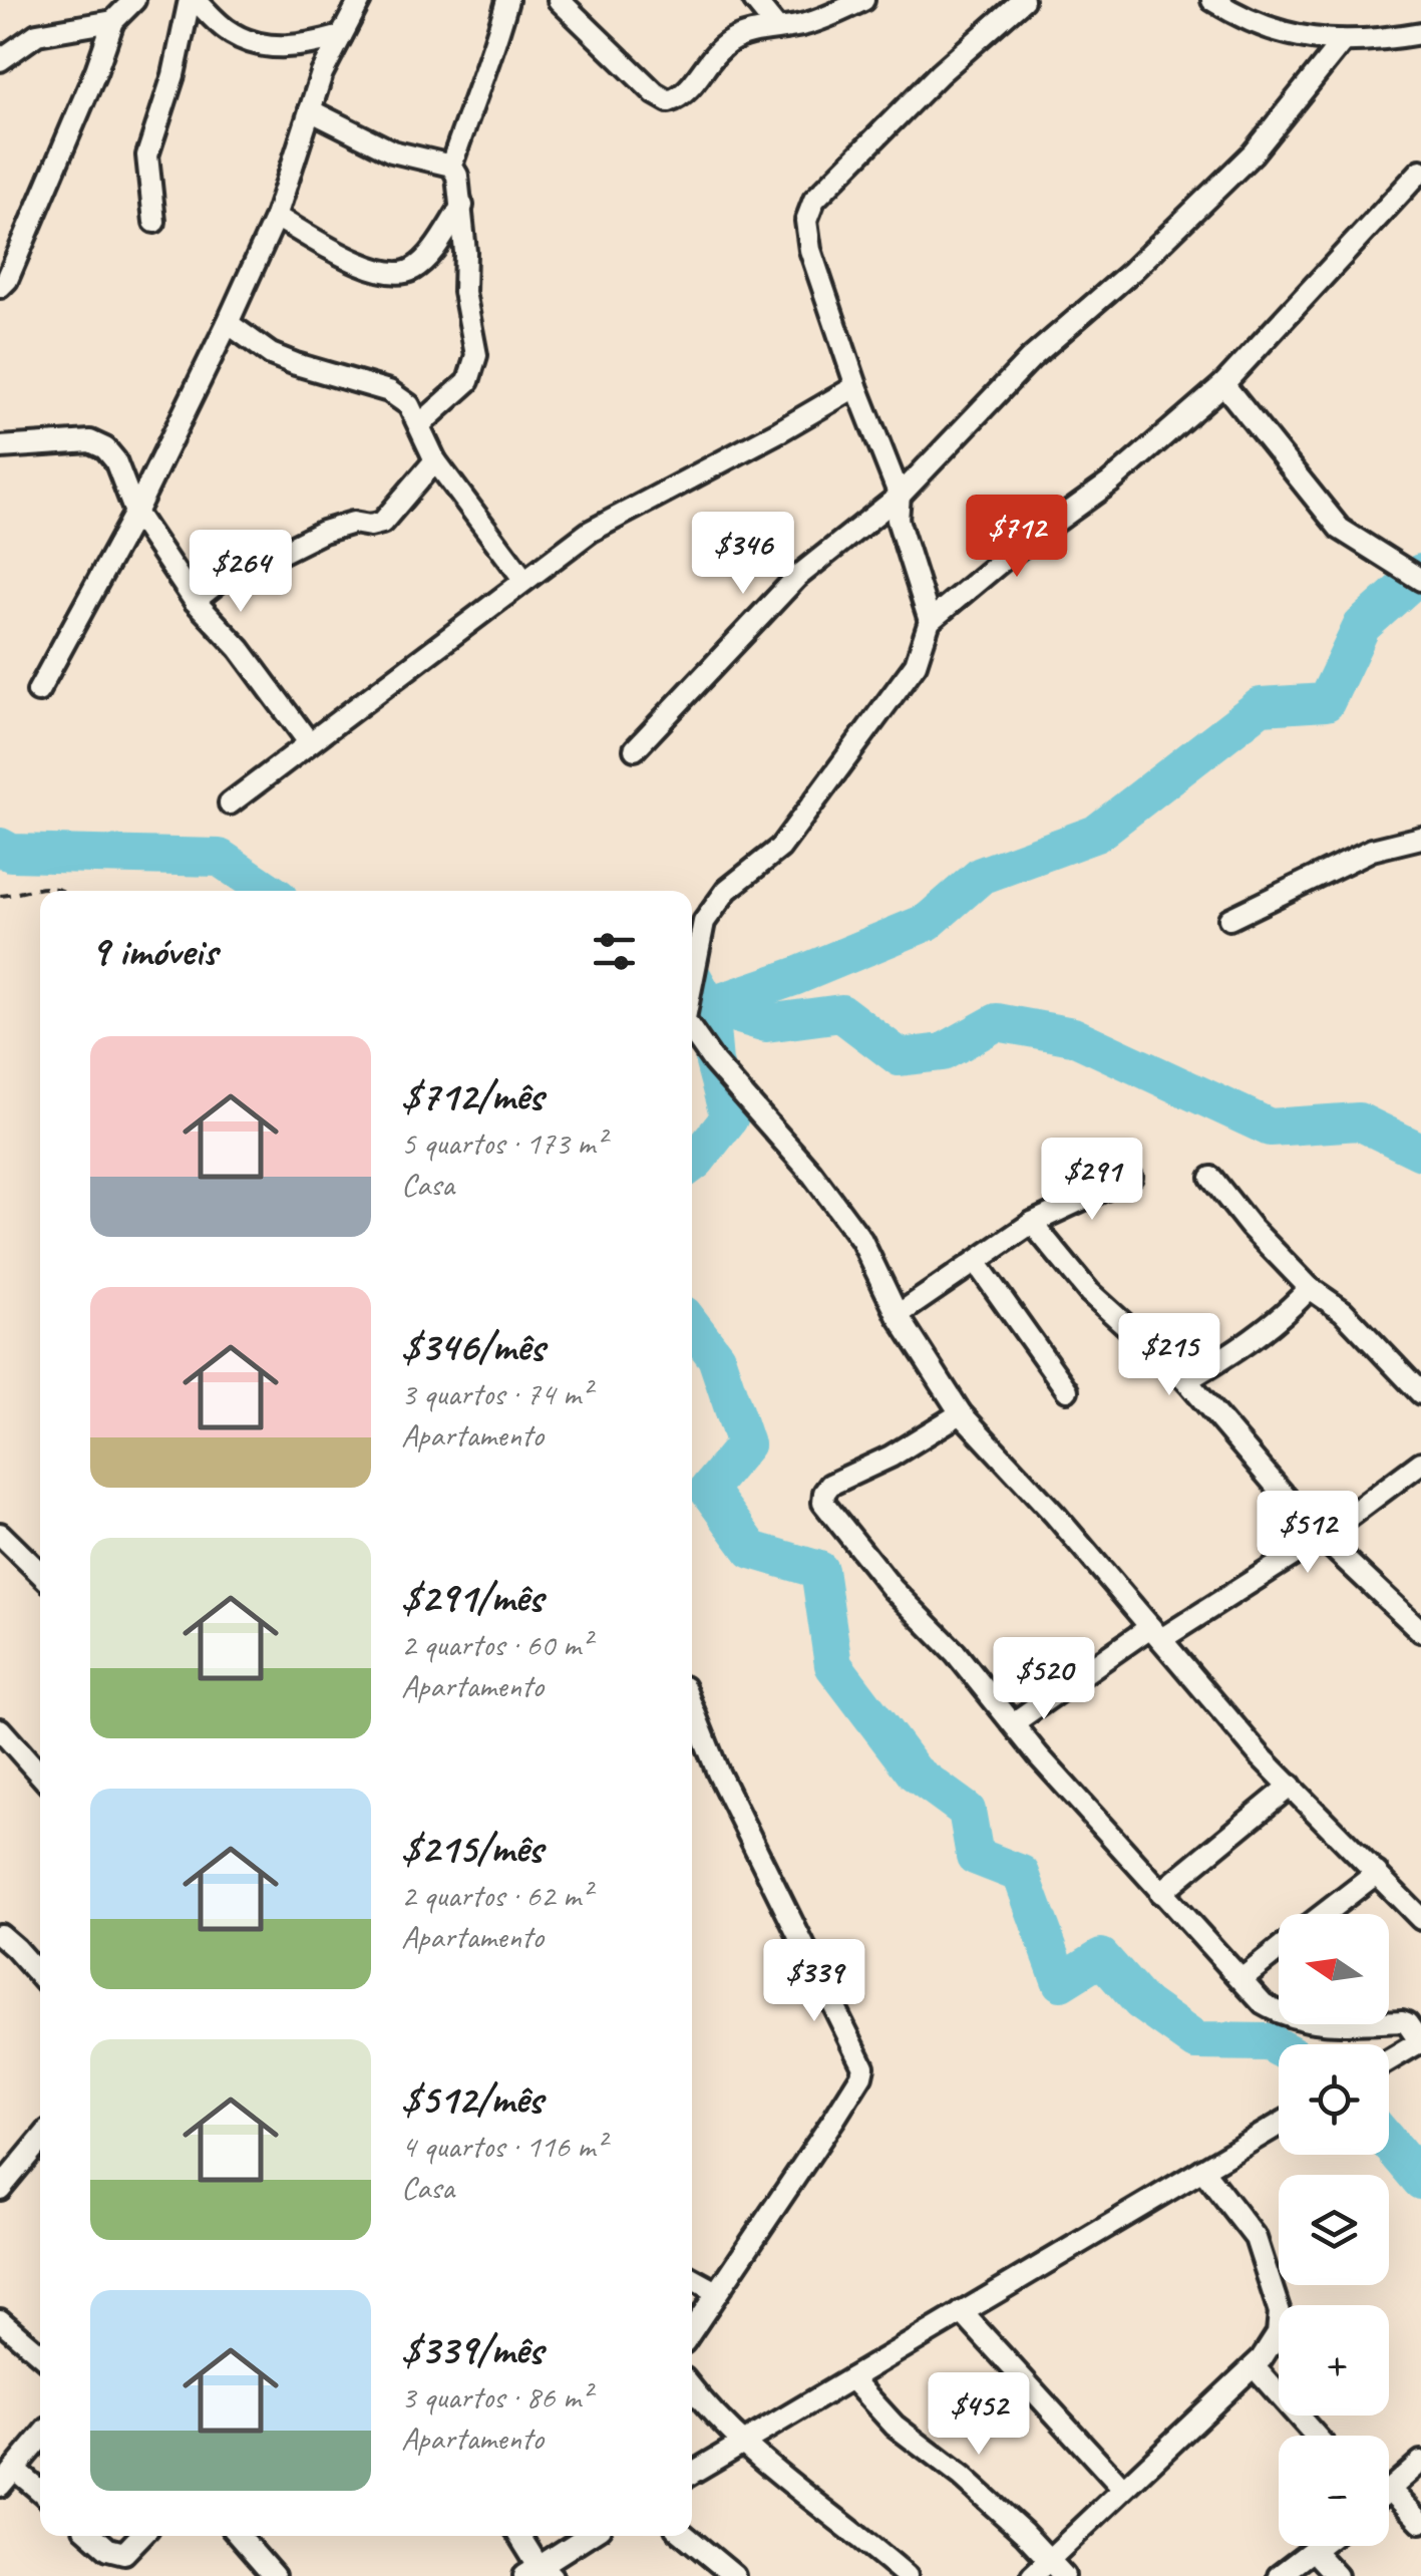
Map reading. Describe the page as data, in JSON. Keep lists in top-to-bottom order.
{
  "north": "left",
  "page": {
    "price": [
      "$712",
      "$346",
      "$264",
      "$291",
      "$215",
      "$512",
      "$520",
      "$339",
      "$452"
    ],
    "heading": "9 imóveis",
    "list": [
      {
        "name": "$712/mês",
        "note": "5 quartos · 173 m² · Casa"
      },
      {
        "name": "$346/mês",
        "note": "3 quartos · 74 m² · Apartamento"
      },
      {
        "name": "$291/mês",
        "note": "2 quartos · 60 m² · Apartamento"
      },
      {
        "name": "$215/mês",
        "note": "2 quartos · 62 m² · Apartamento"
      },
      {
        "name": "$512/mês",
        "note": "4 quartos · 116 m² · Casa"
      },
      {
        "name": "$339/mês",
        "note": "3 quartos · 86 m² · Apartamento"
      }
    ],
    "map_buttons": ["+", "−"]
  }
}
